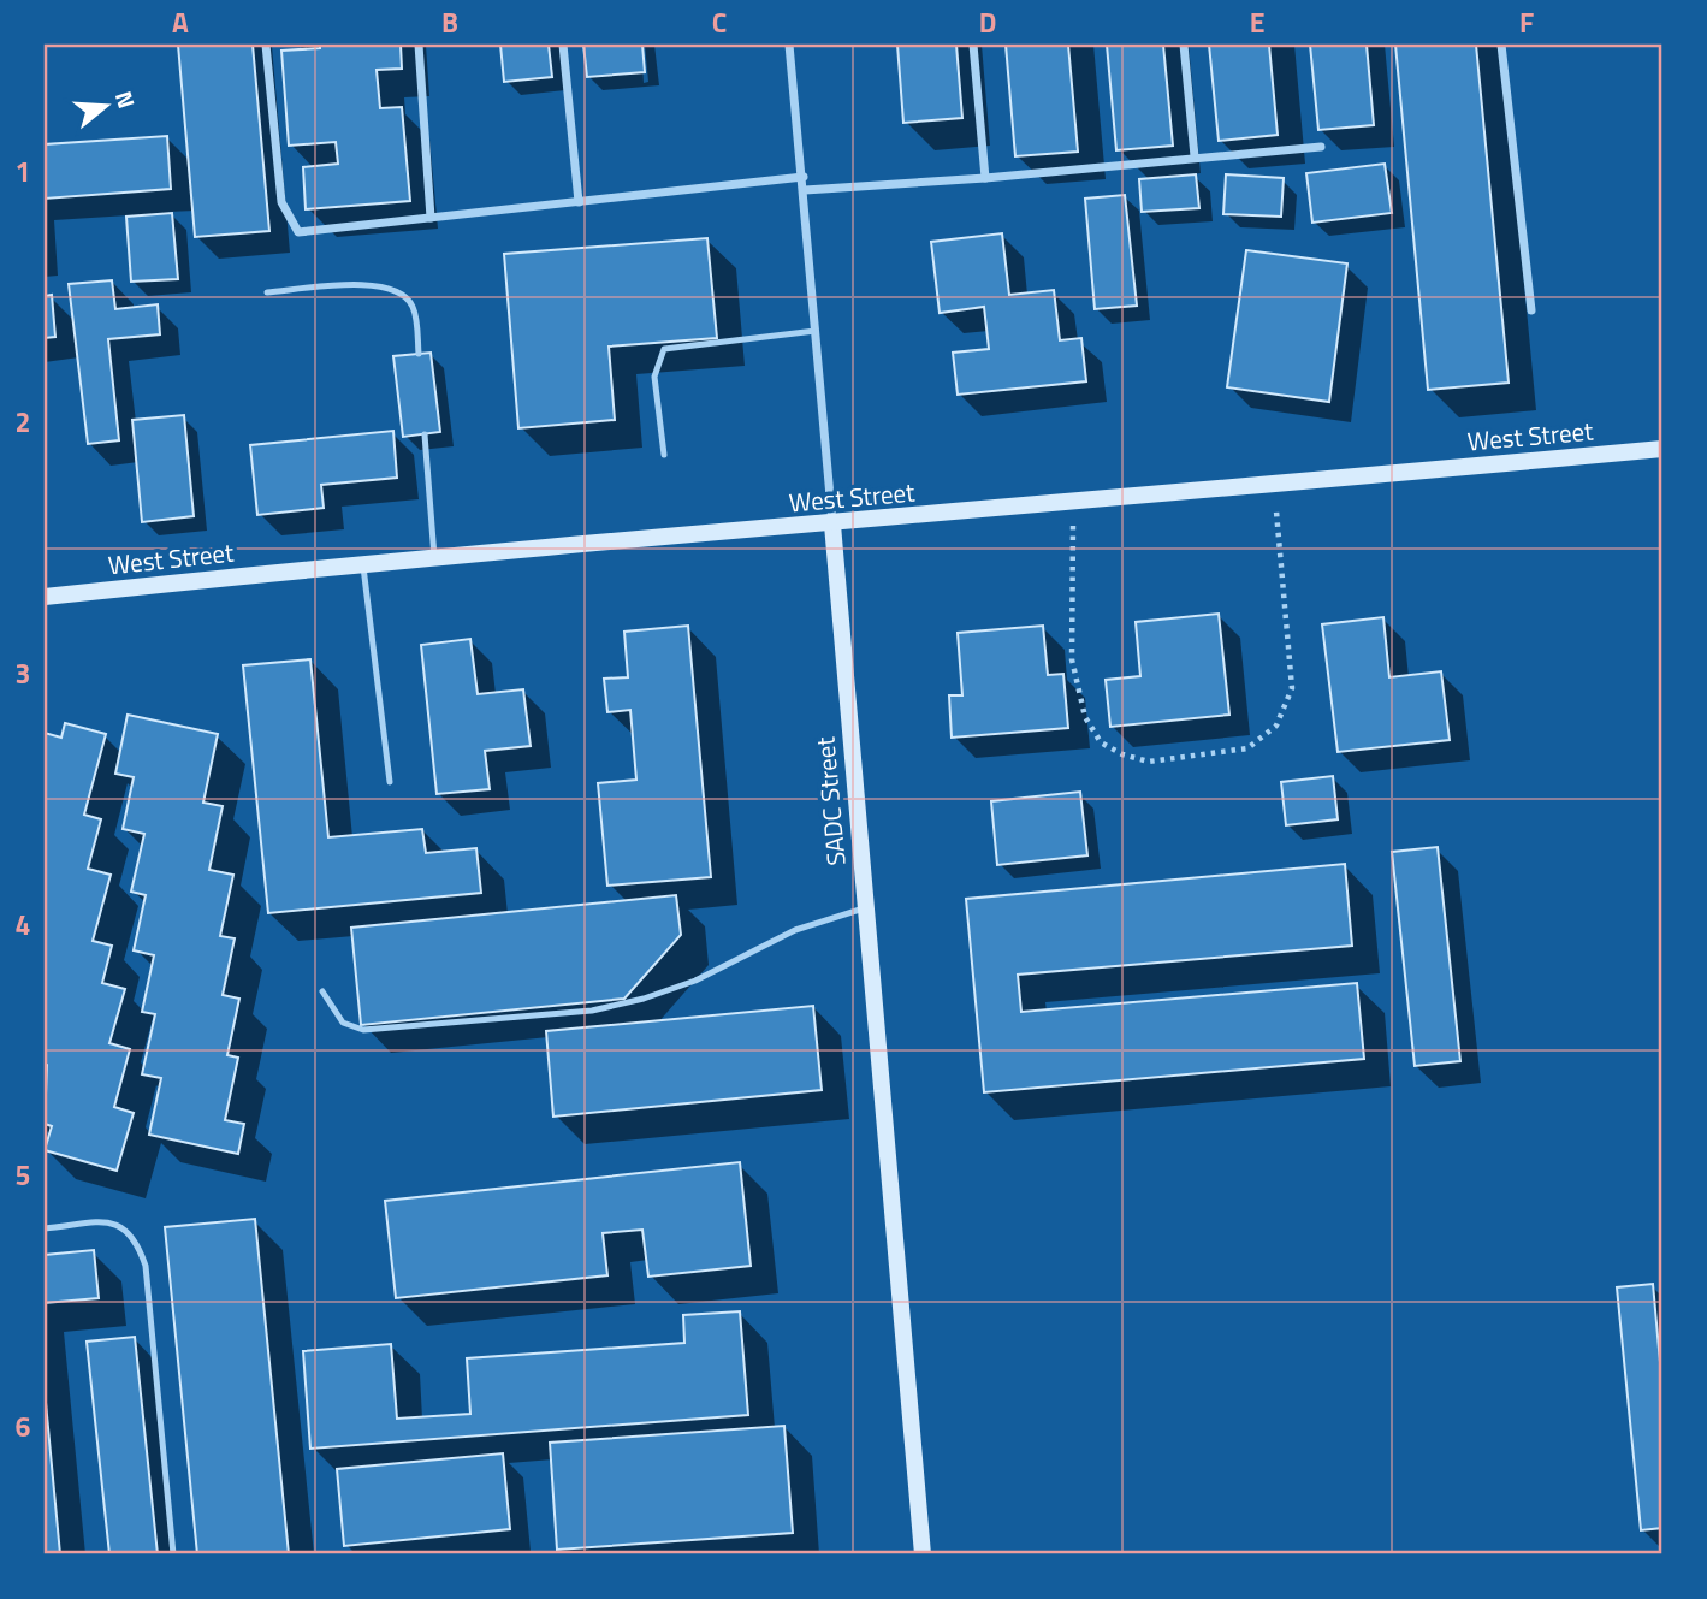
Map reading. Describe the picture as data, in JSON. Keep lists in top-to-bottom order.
{
  "streets": {
    "main road": ["West Street", "SADC Street"]
  },
  "crossings": [
    ["West Street", "SADC Street"]
  ],
  "north": "right",
  "grid": {
    "columns": [
      "A",
      "B",
      "C",
      "D",
      "E",
      "F"
    ],
    "rows": [
      "1",
      "2",
      "3",
      "4",
      "5",
      "6"
    ]
  }
}
